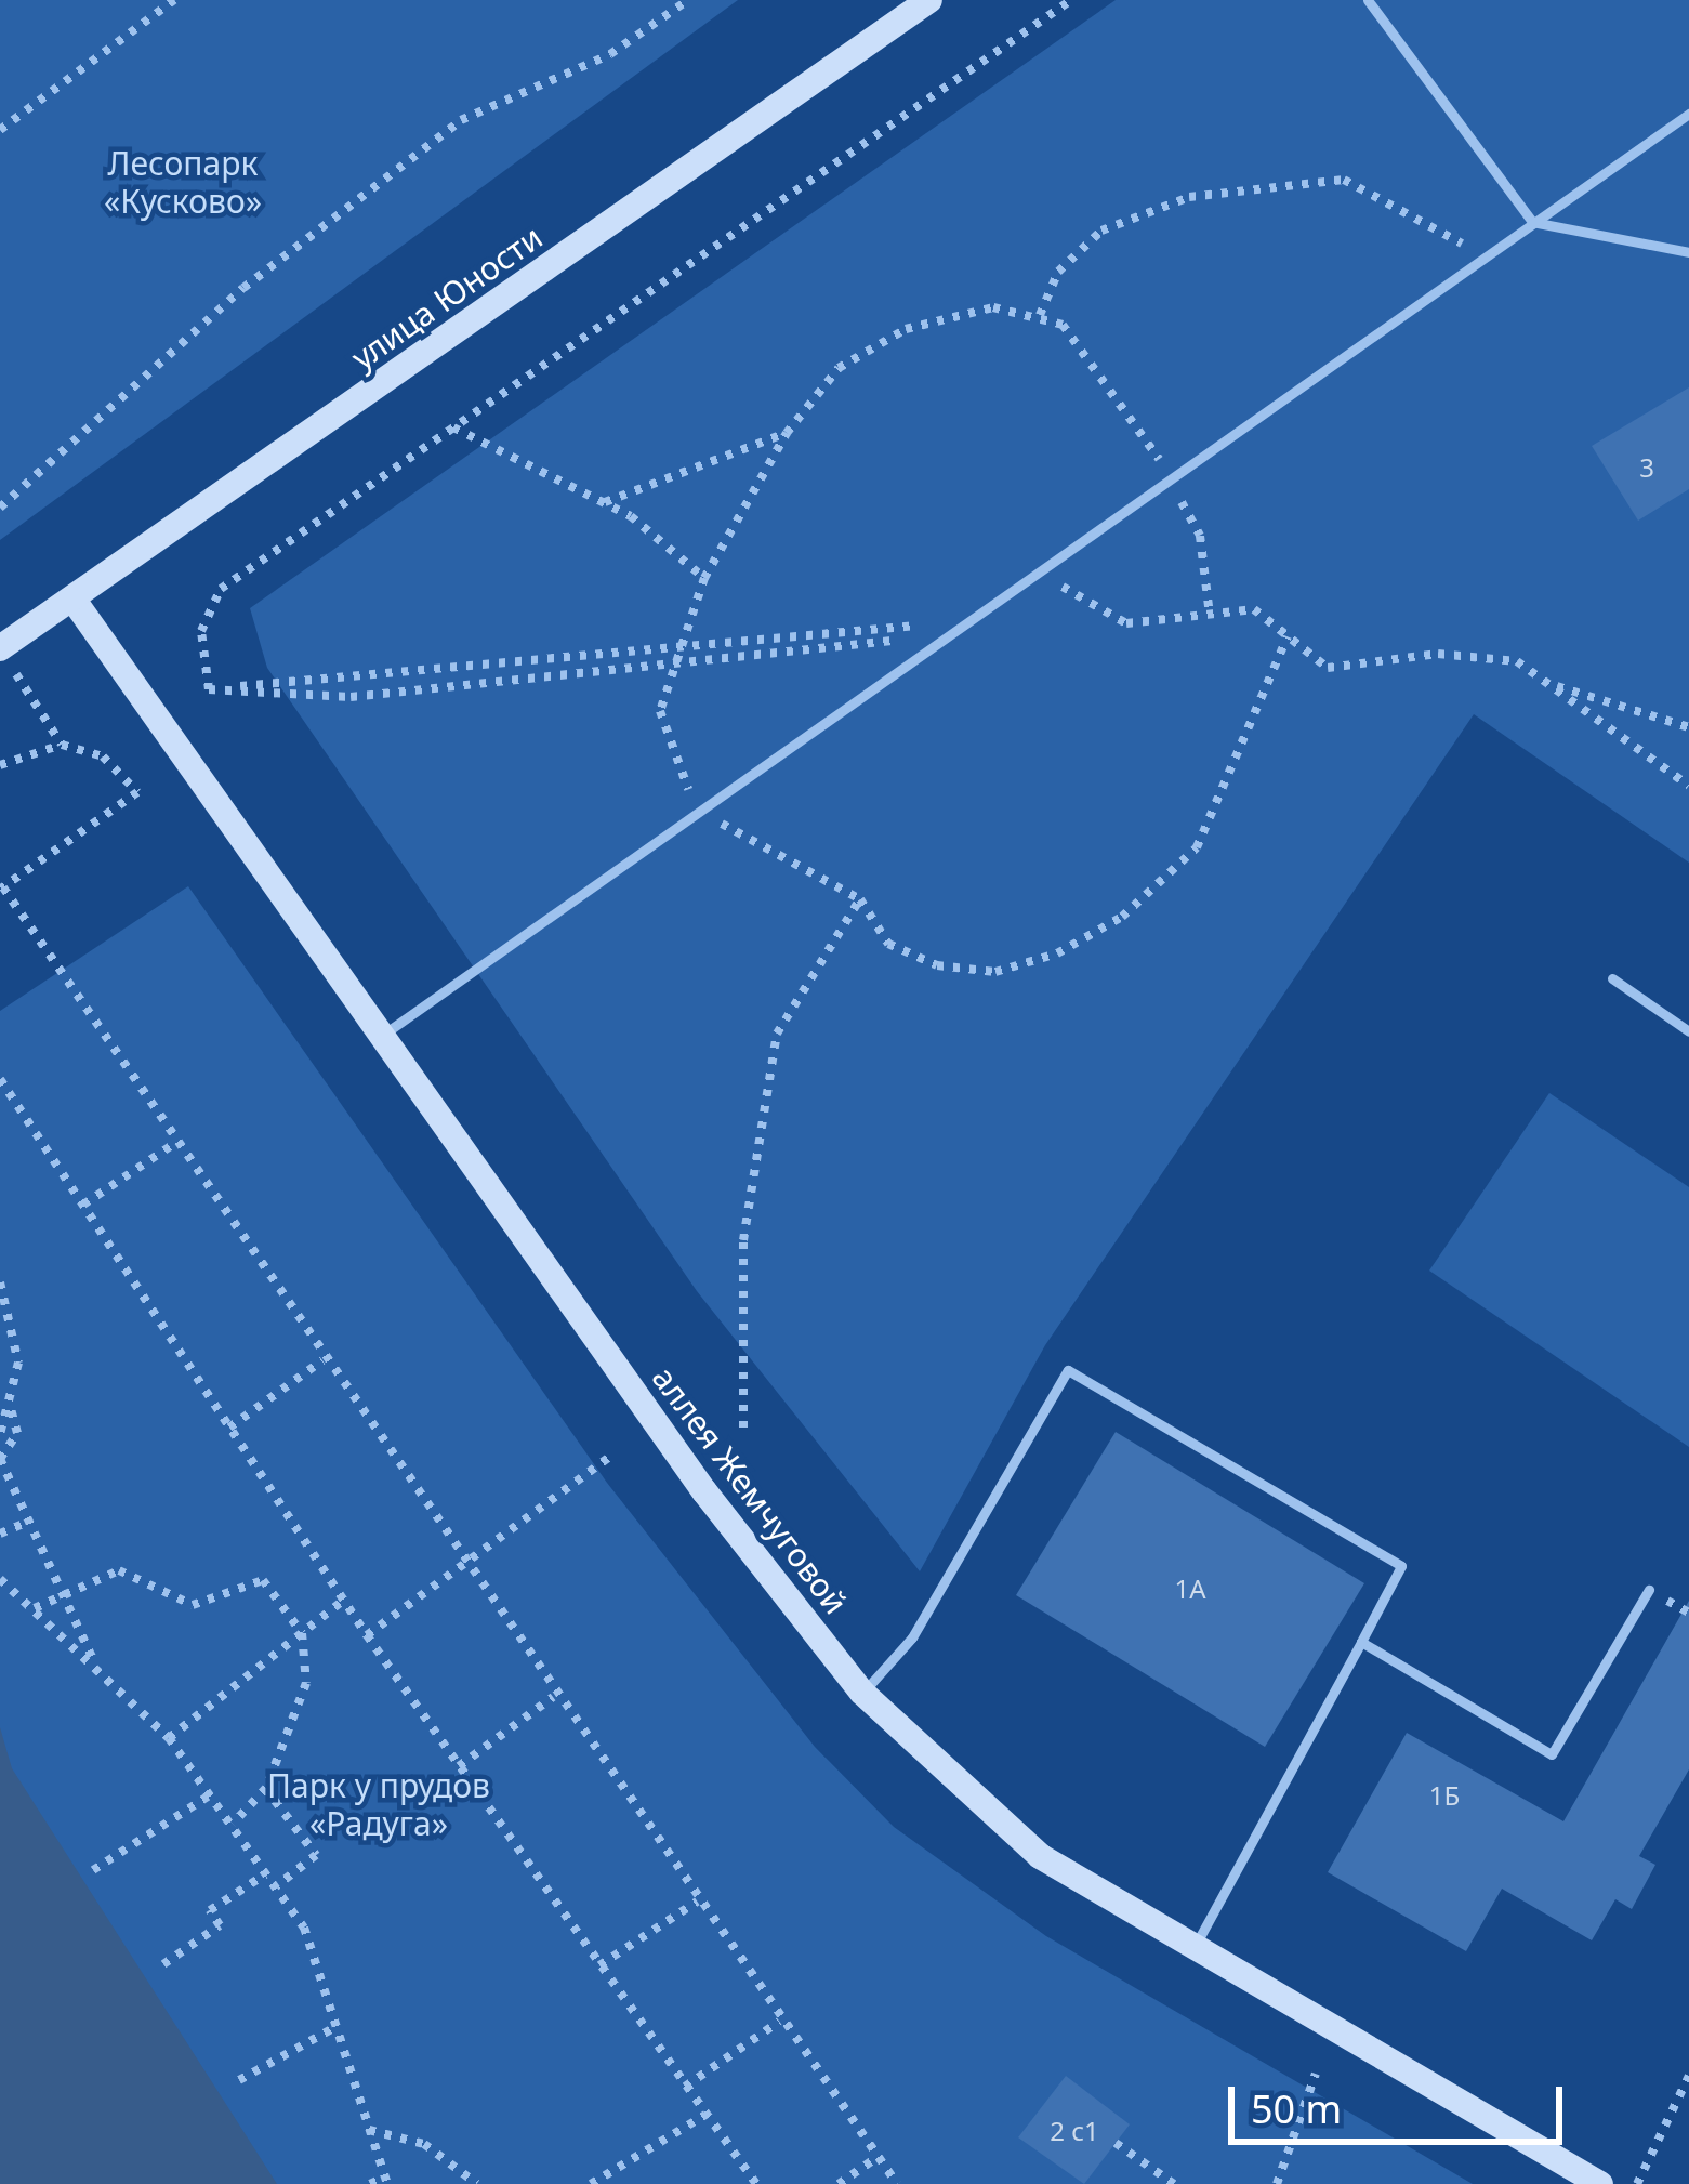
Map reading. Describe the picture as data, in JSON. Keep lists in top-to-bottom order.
{
  "streets": {
    "street": ["улица Юности", "аллея Жемчуговой"]
  },
  "crossings": [
    ["улица Юности", "аллея Жемчуговой"]
  ],
  "parks": ["Лесопарк «Кусково»", "Парк у прудов «Радуга»"],
  "house_numbers": [
    "3",
    "1А",
    "1Б",
    "2 с1"
  ],
  "scale_bar": "50 m"
}
